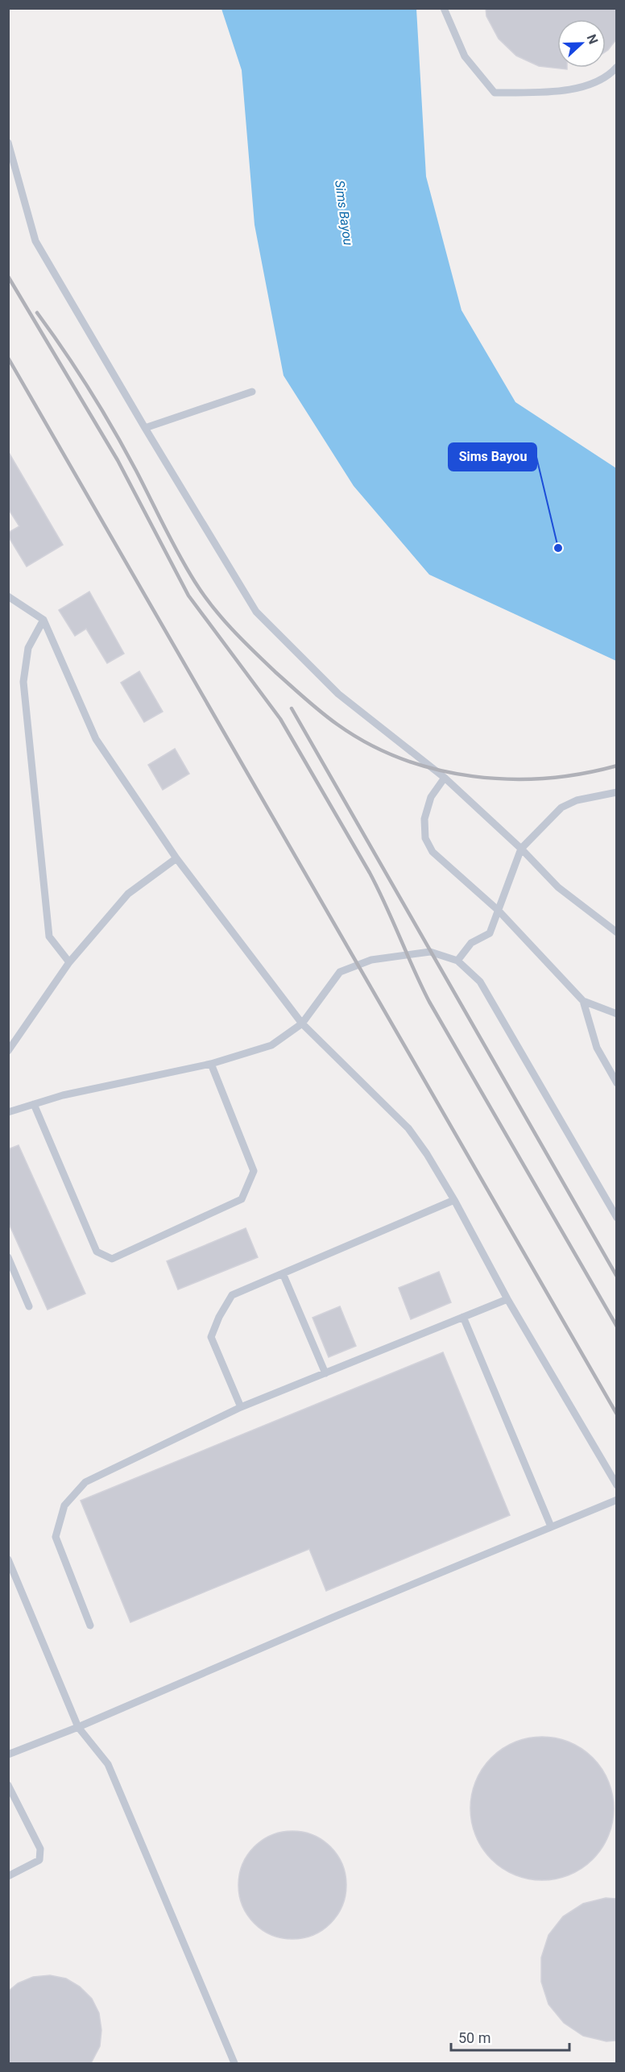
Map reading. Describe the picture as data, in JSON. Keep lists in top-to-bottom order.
{
  "water": ["Sims Bayou"],
  "places": ["Sims Bayou"],
  "scale_bar": "50 m",
  "north": "right"
}
